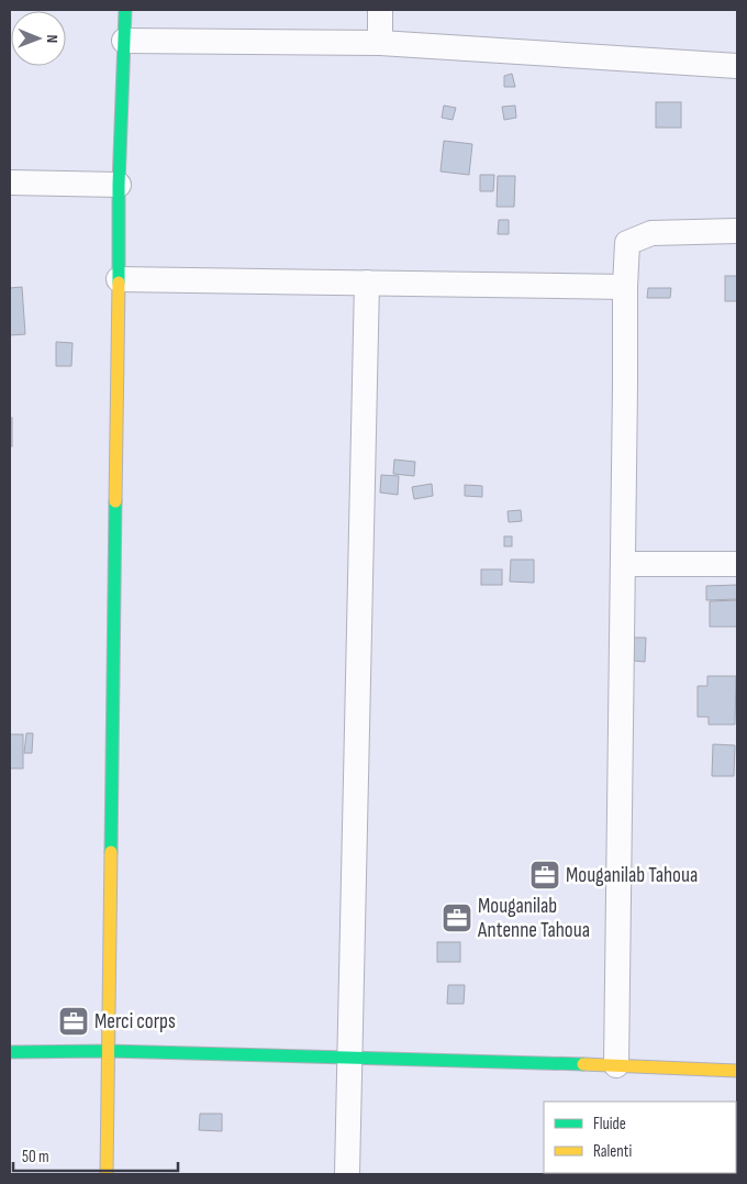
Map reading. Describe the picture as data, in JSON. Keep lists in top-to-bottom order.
{
  "places": {
    "office": ["Mouganilab Tahoua", "Mouganilab Antenne Tahoua", "Merci corps"]
  },
  "legend": ["Fluide", "Ralenti"],
  "scale_bar": "50 m",
  "north": "right"
}
